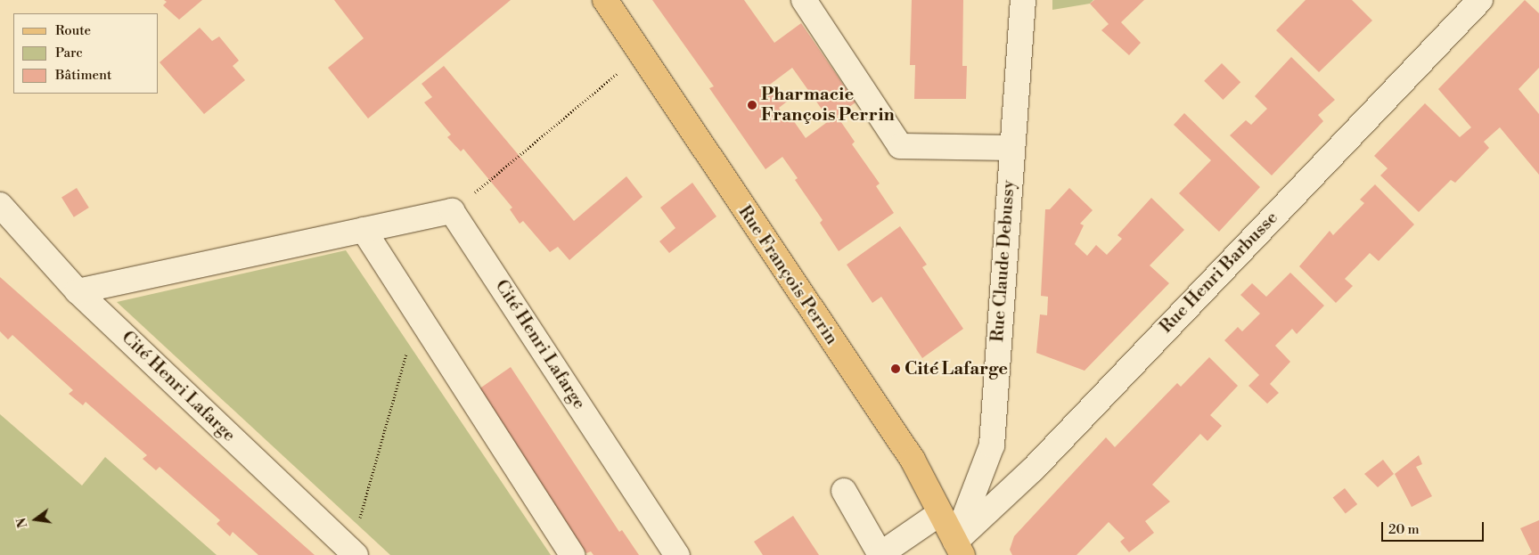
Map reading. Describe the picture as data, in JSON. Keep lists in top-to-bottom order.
{
  "streets": {
    "main road": ["Rue François Perrin"],
    "street": ["Rue Claude Debussy", "Rue Henri Barbusse", "Cité Henri Lafarge"]
  },
  "crossings": [
    ["Rue Claude Debussy", "Rue Henri Barbusse"],
    ["Rue Claude Debussy", "Rue François Perrin"],
    ["Rue Henri Barbusse", "Rue François Perrin"]
  ],
  "places": ["Pharmacie François Perrin", "Cité Lafarge"],
  "legend": ["Route", "Parc", "Bâtiment"],
  "scale_bar": "20 m",
  "north": "left"
}
